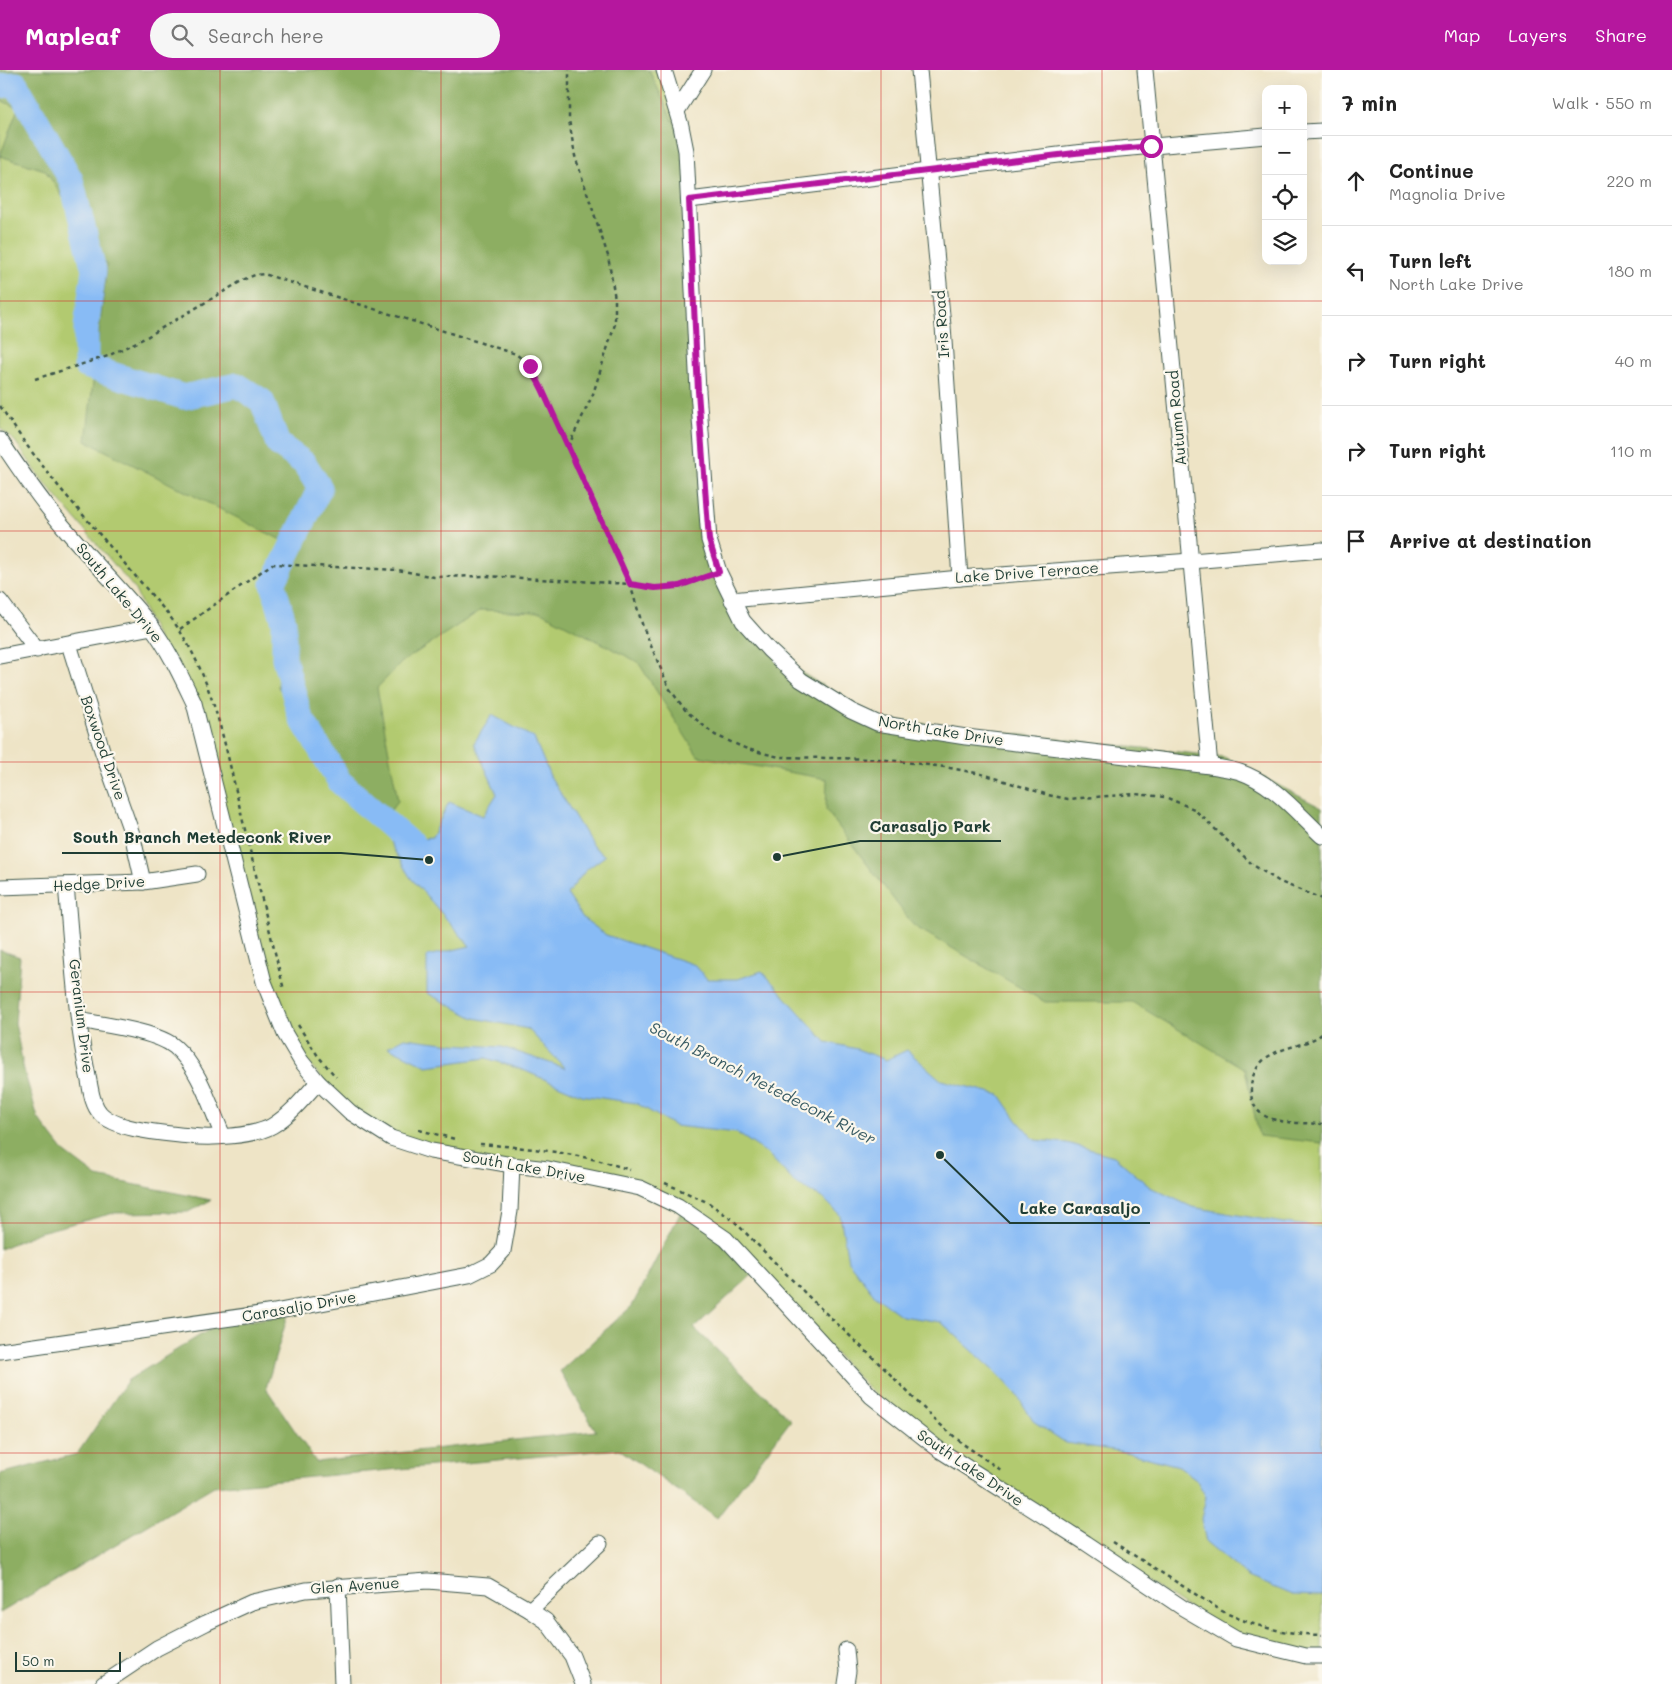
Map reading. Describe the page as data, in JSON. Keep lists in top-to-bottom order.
{
  "streets": {
    "street": [
      "Iris Road",
      "Autumn Road",
      "Lake Drive Terrace",
      "South Lake Drive",
      "North Lake Drive",
      "Boxwood Drive",
      "Hedge Drive",
      "Geranium Drive",
      "Carasaljo Drive",
      "Glen Avenue"
    ]
  },
  "crossings": [
    ["Iris Road", "Lake Drive Terrace"],
    ["Autumn Road", "Lake Drive Terrace"],
    ["Autumn Road", "North Lake Drive"],
    ["Lake Drive Terrace", "North Lake Drive"],
    ["South Lake Drive", "Geranium Drive"],
    ["South Lake Drive", "Carasaljo Drive"],
    ["Boxwood Drive", "Hedge Drive"],
    ["Hedge Drive", "Geranium Drive"]
  ],
  "water": ["South Branch Metedeconk River"],
  "places": ["Carasaljo Park", "South Branch Metedeconk River", "Lake Carasaljo"],
  "scale_bar": "50 m",
  "page": {
    "header": "Mapleaf",
    "search": "Search here",
    "nav": ["Map", "Layers", "Share"],
    "heading": ["7 min", "Walk · 550 m"],
    "map_buttons": ["+", "−"],
    "list": [
      ["Continue", "Magnolia Drive", "220 m"],
      ["Turn left", "North Lake Drive", "180 m"],
      ["Turn right", "40 m"],
      ["Turn right", "110 m"],
      "Arrive at destination"
    ],
    "scale": "50 m"
  }
}
